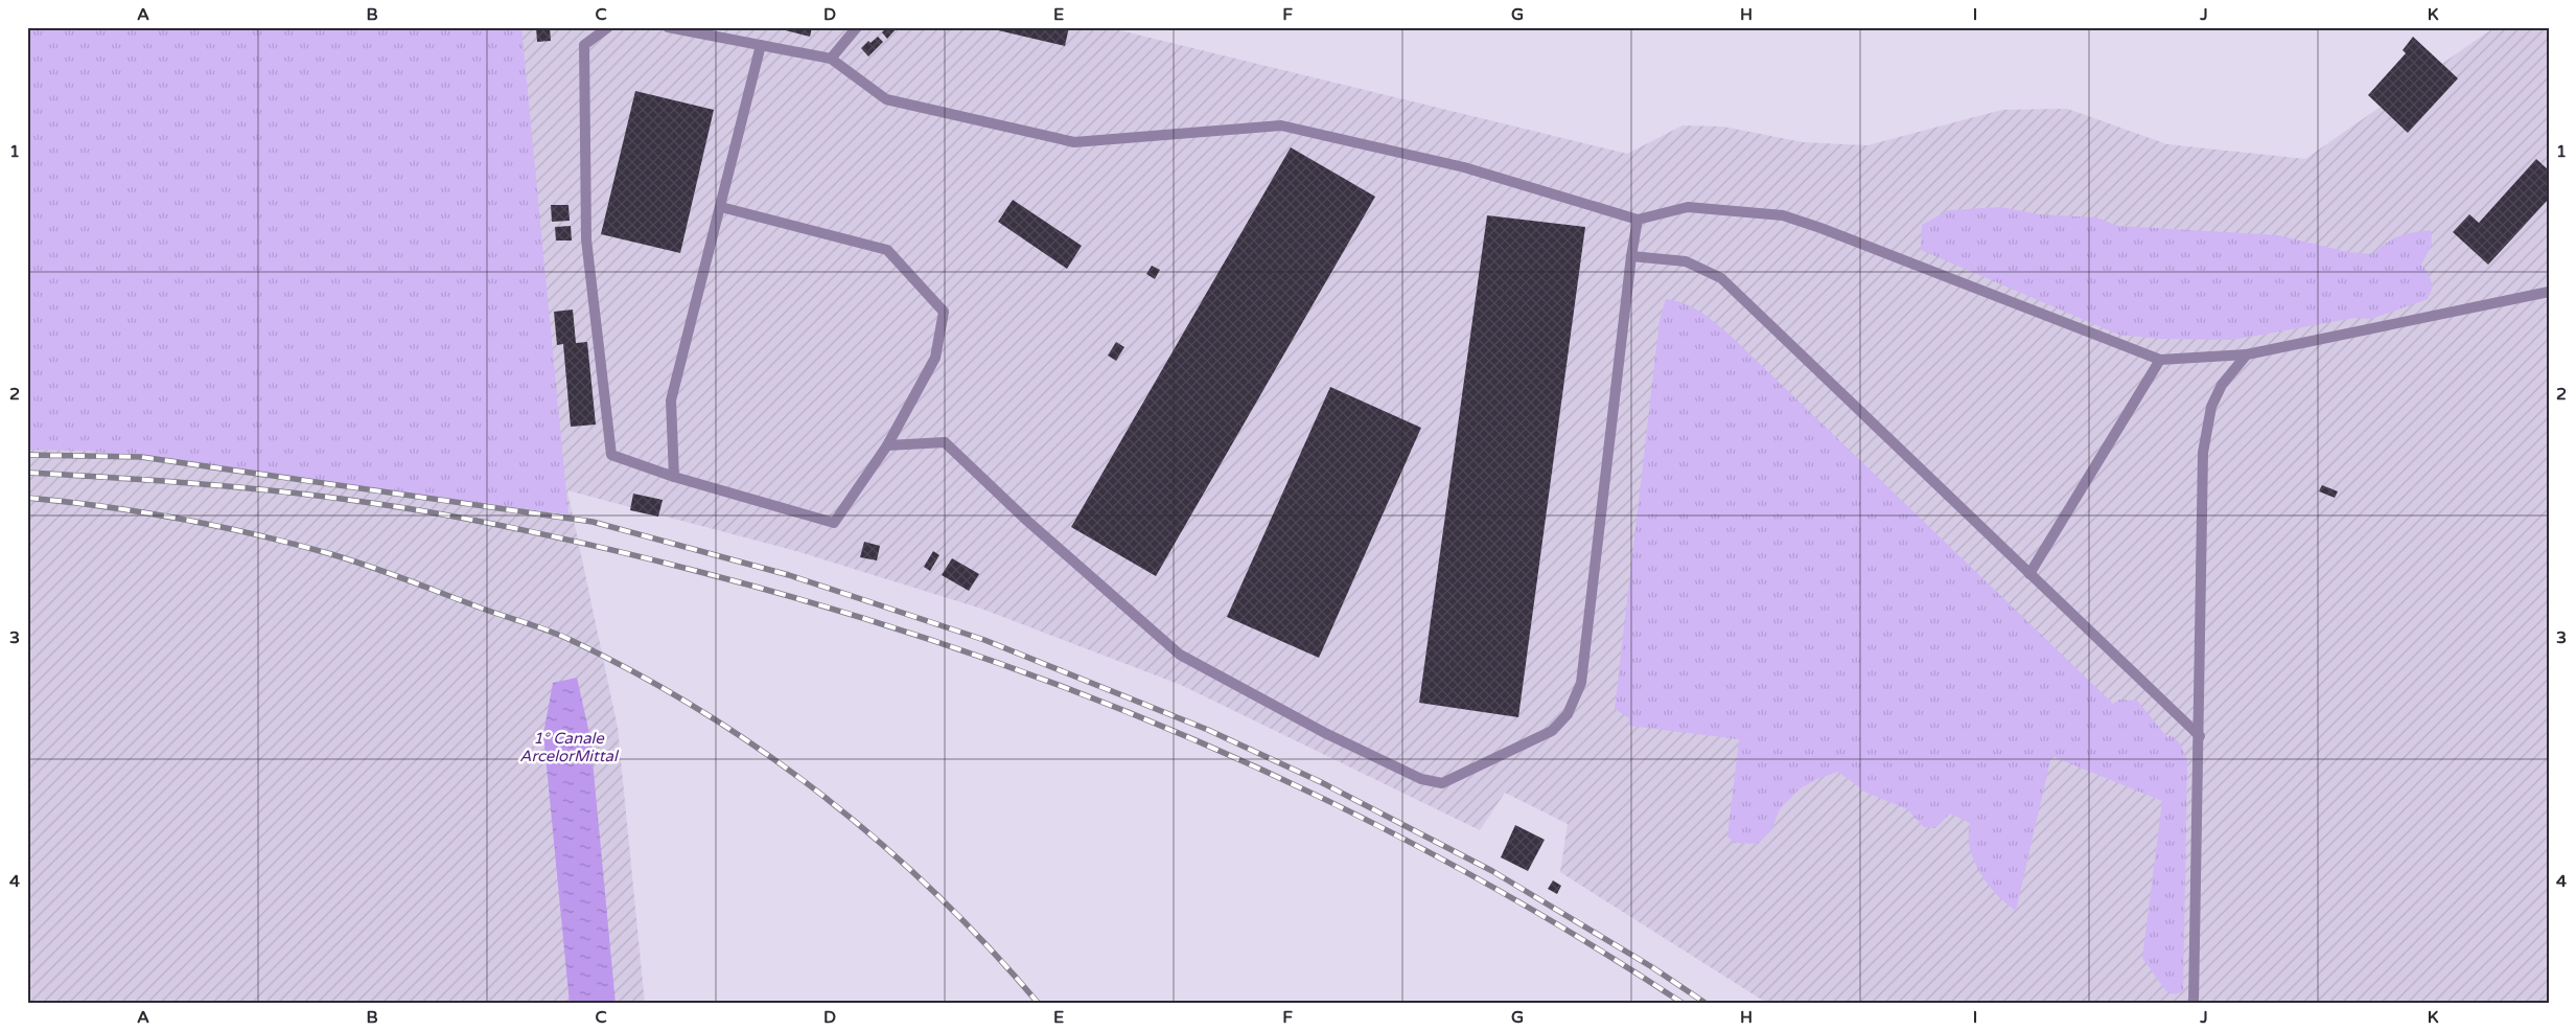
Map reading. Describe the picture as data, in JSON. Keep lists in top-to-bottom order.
{
  "water": ["1° Canale ArcelorMittal"],
  "grid": {
    "columns": [
      "A",
      "B",
      "C",
      "D",
      "E",
      "F",
      "G",
      "H",
      "I",
      "J",
      "K"
    ],
    "rows": [
      "1",
      "2",
      "3",
      "4"
    ]
  }
}
